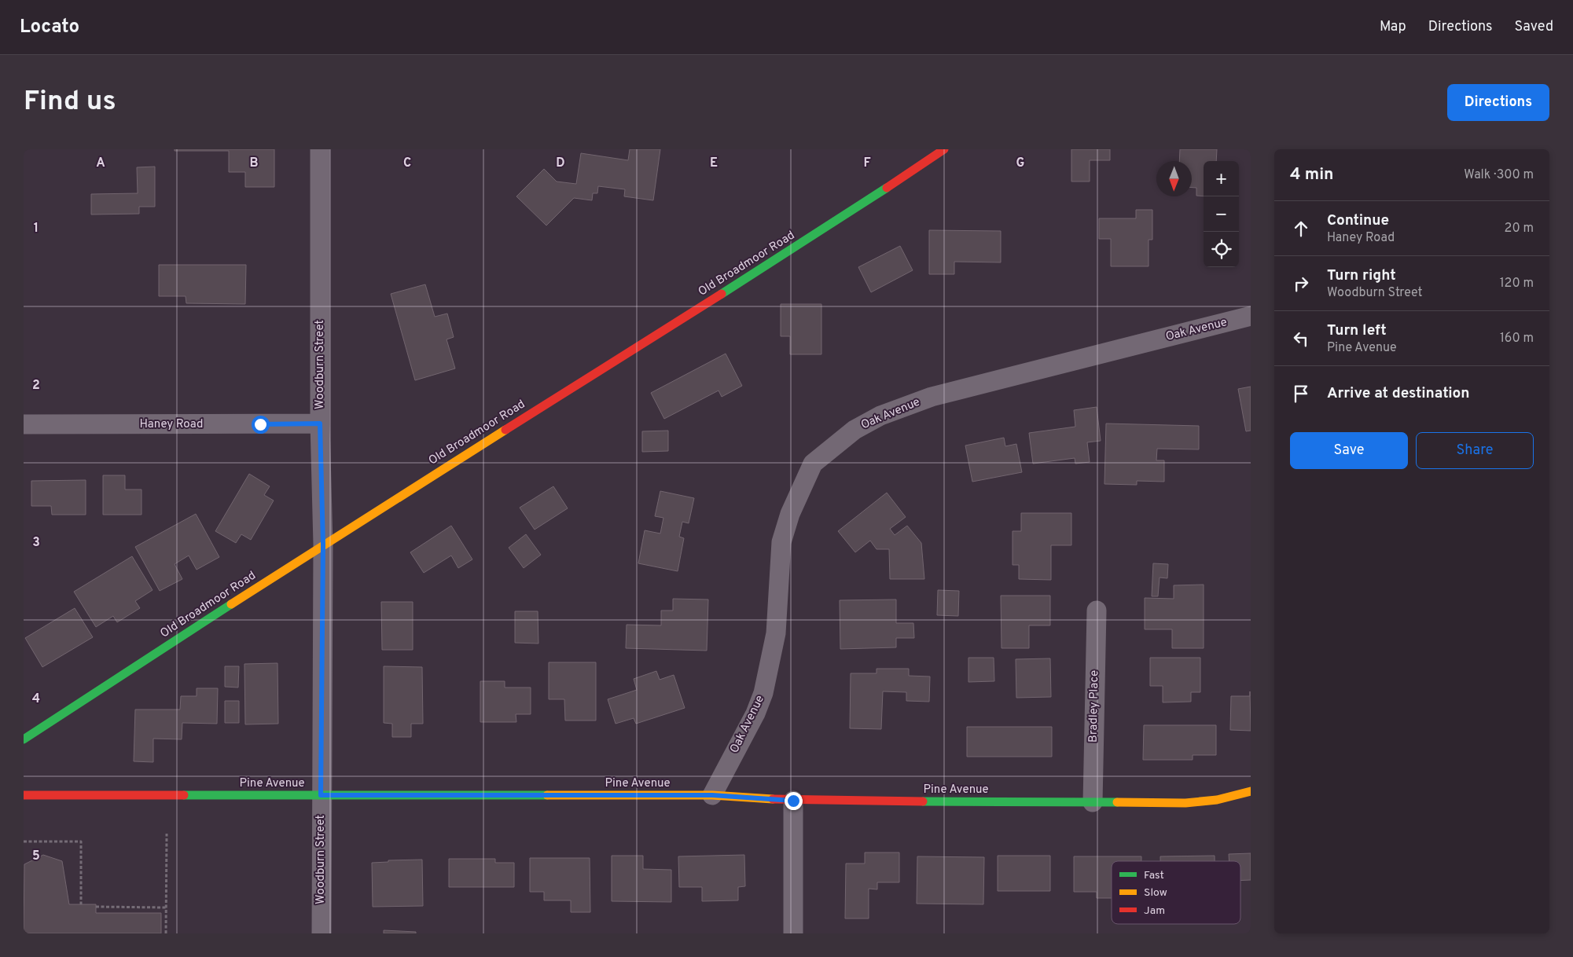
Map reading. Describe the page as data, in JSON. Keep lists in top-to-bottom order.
{
  "streets": {
    "street": [
      "Old Broadmoor Road",
      "Oak Avenue",
      "Woodburn Street",
      "Haney Road",
      "Bradley Place",
      "Pine Avenue"
    ]
  },
  "crossings": [
    ["Old Broadmoor Road", "Woodburn Street"],
    ["Oak Avenue", "Pine Avenue"],
    ["Woodburn Street", "Haney Road"],
    ["Woodburn Street", "Pine Avenue"],
    ["Bradley Place", "Pine Avenue"]
  ],
  "legend": ["Fast", "Slow", "Jam"],
  "north": "bottom",
  "page": {
    "header": "Locato",
    "nav": ["Map", "Directions", "Saved"],
    "buttons": [
      "Directions",
      ["Save", "Share"]
    ],
    "title": "Find us",
    "heading": ["4 min", "Walk · 300 m"],
    "map_buttons": ["+", "−"],
    "list": [
      ["Continue", "Haney Road", "20 m"],
      ["Turn right", "Woodburn Street", "120 m"],
      ["Turn left", "Pine Avenue", "160 m"],
      "Arrive at destination"
    ]
  },
  "grid": {
    "columns": [
      "A",
      "B",
      "C",
      "D",
      "E",
      "F",
      "G"
    ],
    "rows": [
      "1",
      "2",
      "3",
      "4",
      "5"
    ]
  }
}
